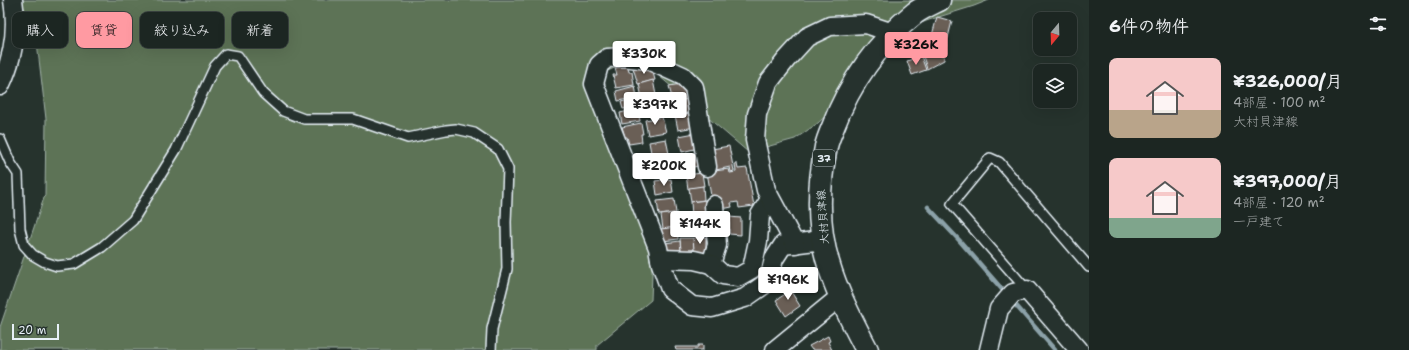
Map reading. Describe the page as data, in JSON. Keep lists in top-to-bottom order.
{
  "streets": {
    "main road": ["37", "大村貝津線"]
  },
  "scale_bar": "20 m",
  "north": "bottom",
  "page": {
    "heading": "6件の物件",
    "chip": [
      "購入",
      "賃貸",
      "絞り込み",
      "新着"
    ],
    "price": [
      "¥326K",
      "¥330K",
      "¥397K",
      "¥200K",
      "¥144K",
      "¥196K"
    ],
    "list": [
      {
        "name": "¥326,000/月",
        "note": "4部屋 · 100 m² · 大村貝津線"
      },
      {
        "name": "¥397,000/月",
        "note": "4部屋 · 120 m² · 一戸建て"
      }
    ],
    "scale": "20 m"
  }
}
